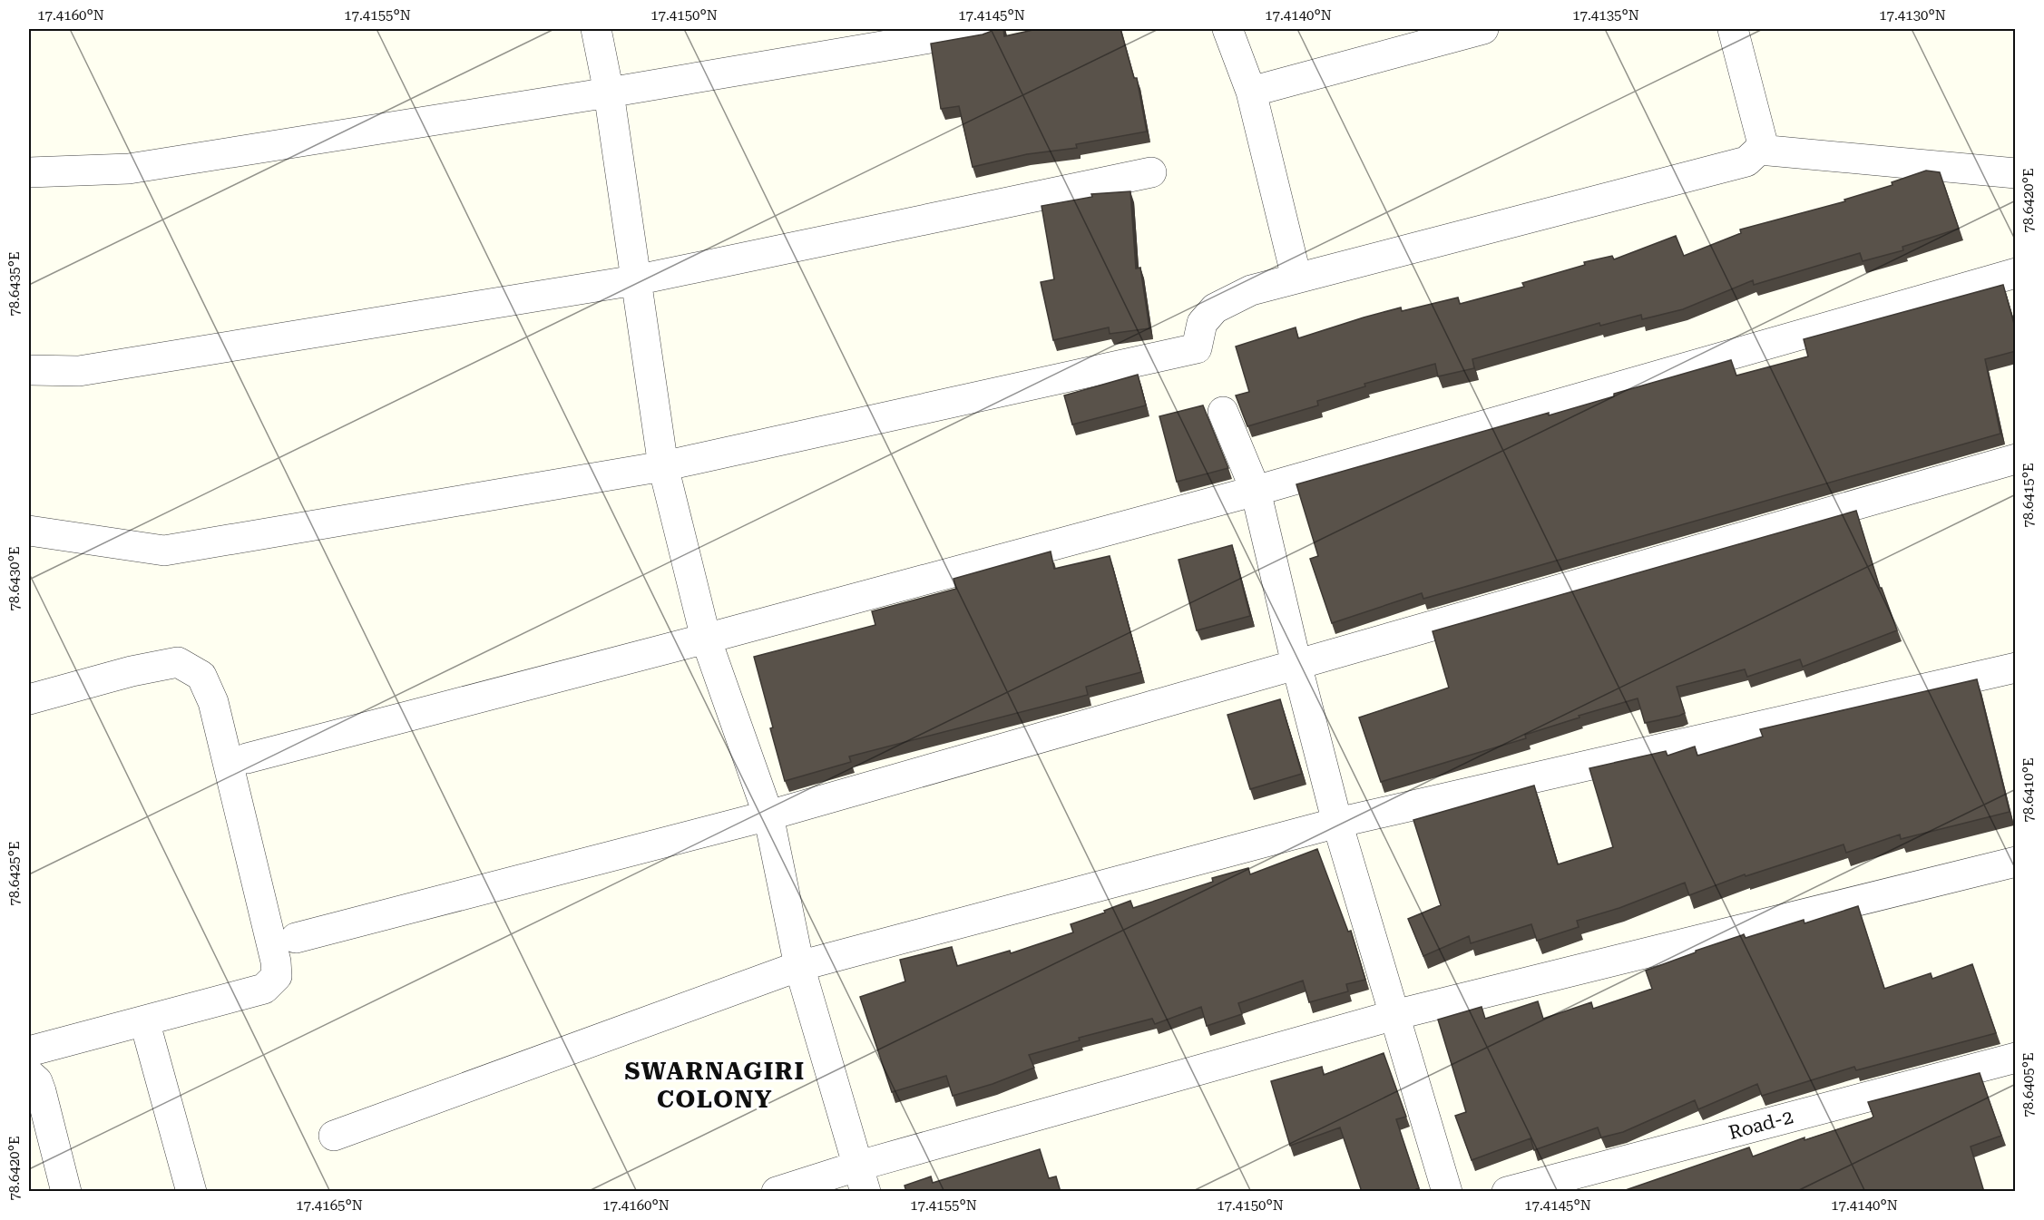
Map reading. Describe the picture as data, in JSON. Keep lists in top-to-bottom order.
{
  "streets": {
    "street": ["Road-2"]
  },
  "districts": ["SWARNAGIRI COLONY"],
  "coordinates": [
    "17.4160°N",
    "17.4155°N",
    "17.4150°N",
    "17.4145°N",
    "17.4140°N",
    "17.4135°N",
    "17.4130°N",
    "78.6420°E",
    "78.6435°E",
    "78.6415°E",
    "78.6430°E",
    "78.6410°E",
    "78.6425°E",
    "78.6405°E",
    "17.4165°N"
  ]
}
